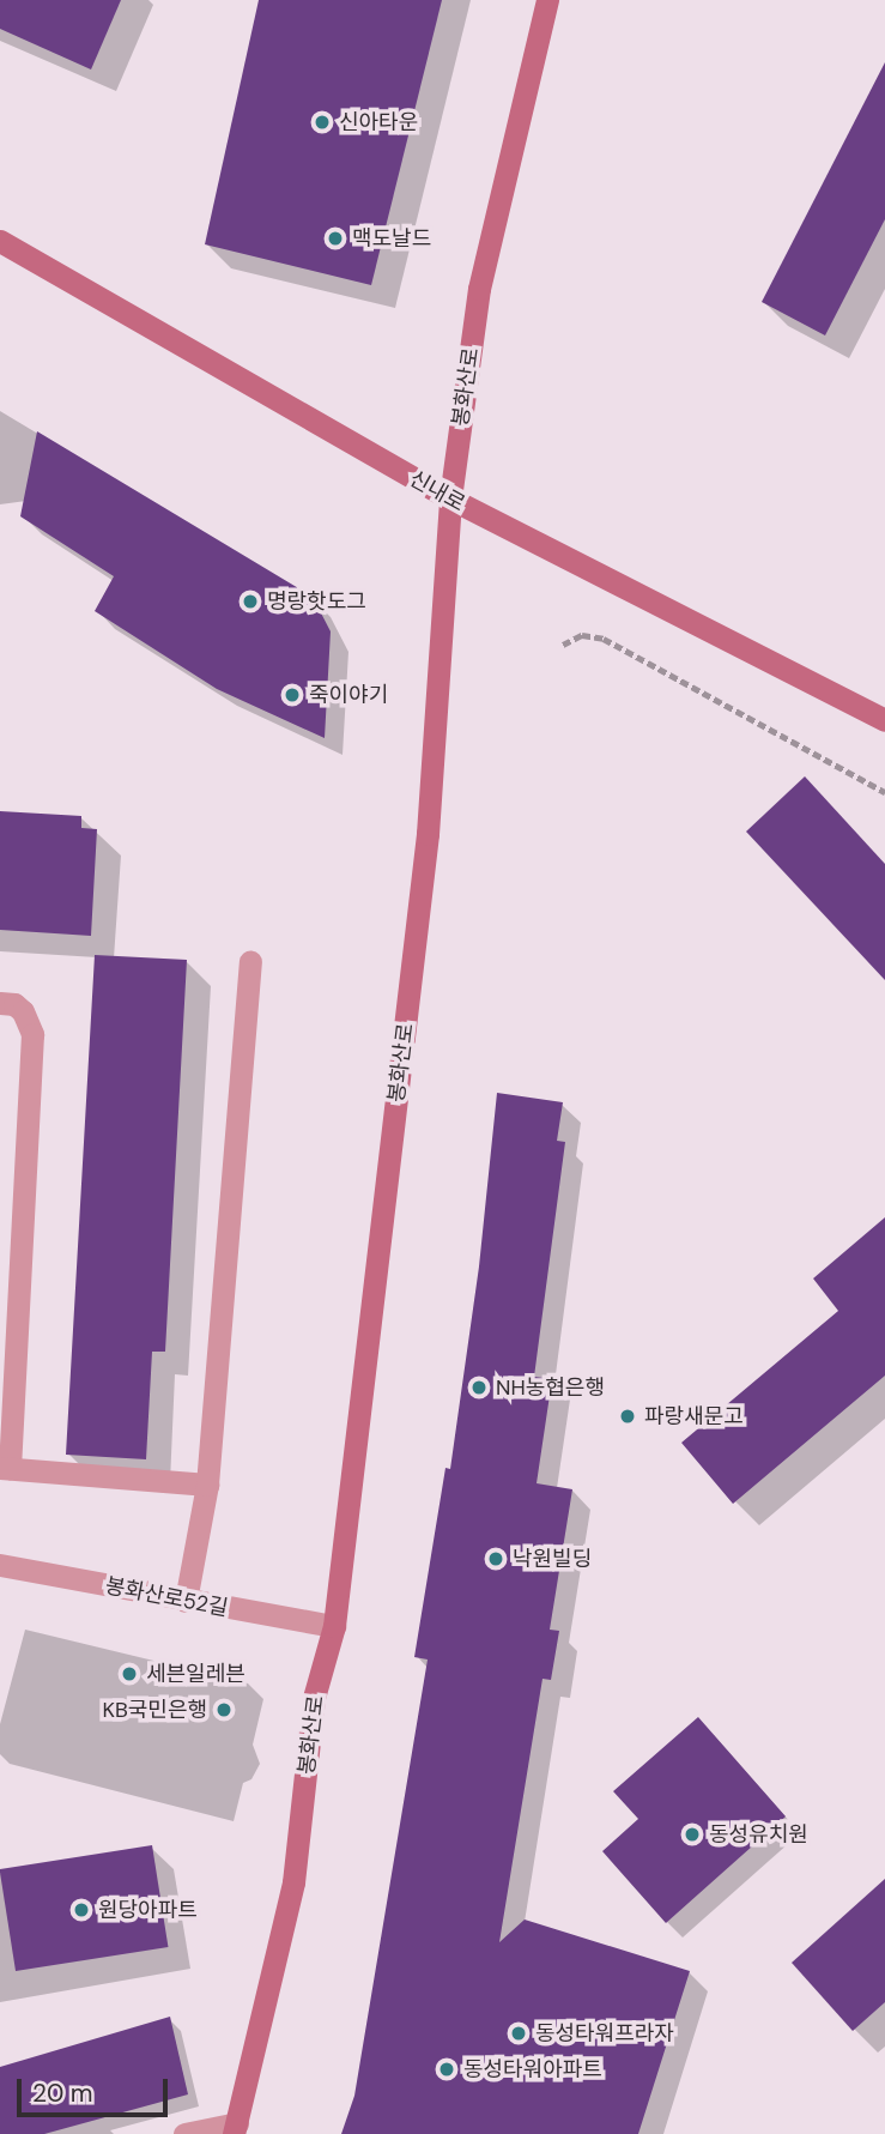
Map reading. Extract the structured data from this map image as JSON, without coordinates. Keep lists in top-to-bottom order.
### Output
{
  "streets": {
    "main road": ["봉화산로", "신내로"],
    "street": ["봉화산로52길"]
  },
  "crossings": [
    ["봉화산로", "신내로"],
    ["봉화산로", "봉화산로52길"]
  ],
  "places": [
    "신아타운",
    "맥도날드",
    "명랑핫도그",
    "죽이야기",
    "NH농협은행",
    "파랑새문고",
    "낙원빌딩",
    "세븐일레븐",
    "KB국민은행",
    "동성유치원",
    "원당아파트",
    "동성타워프라자",
    "동성타워아파트"
  ],
  "scale_bar": "20 m"
}
